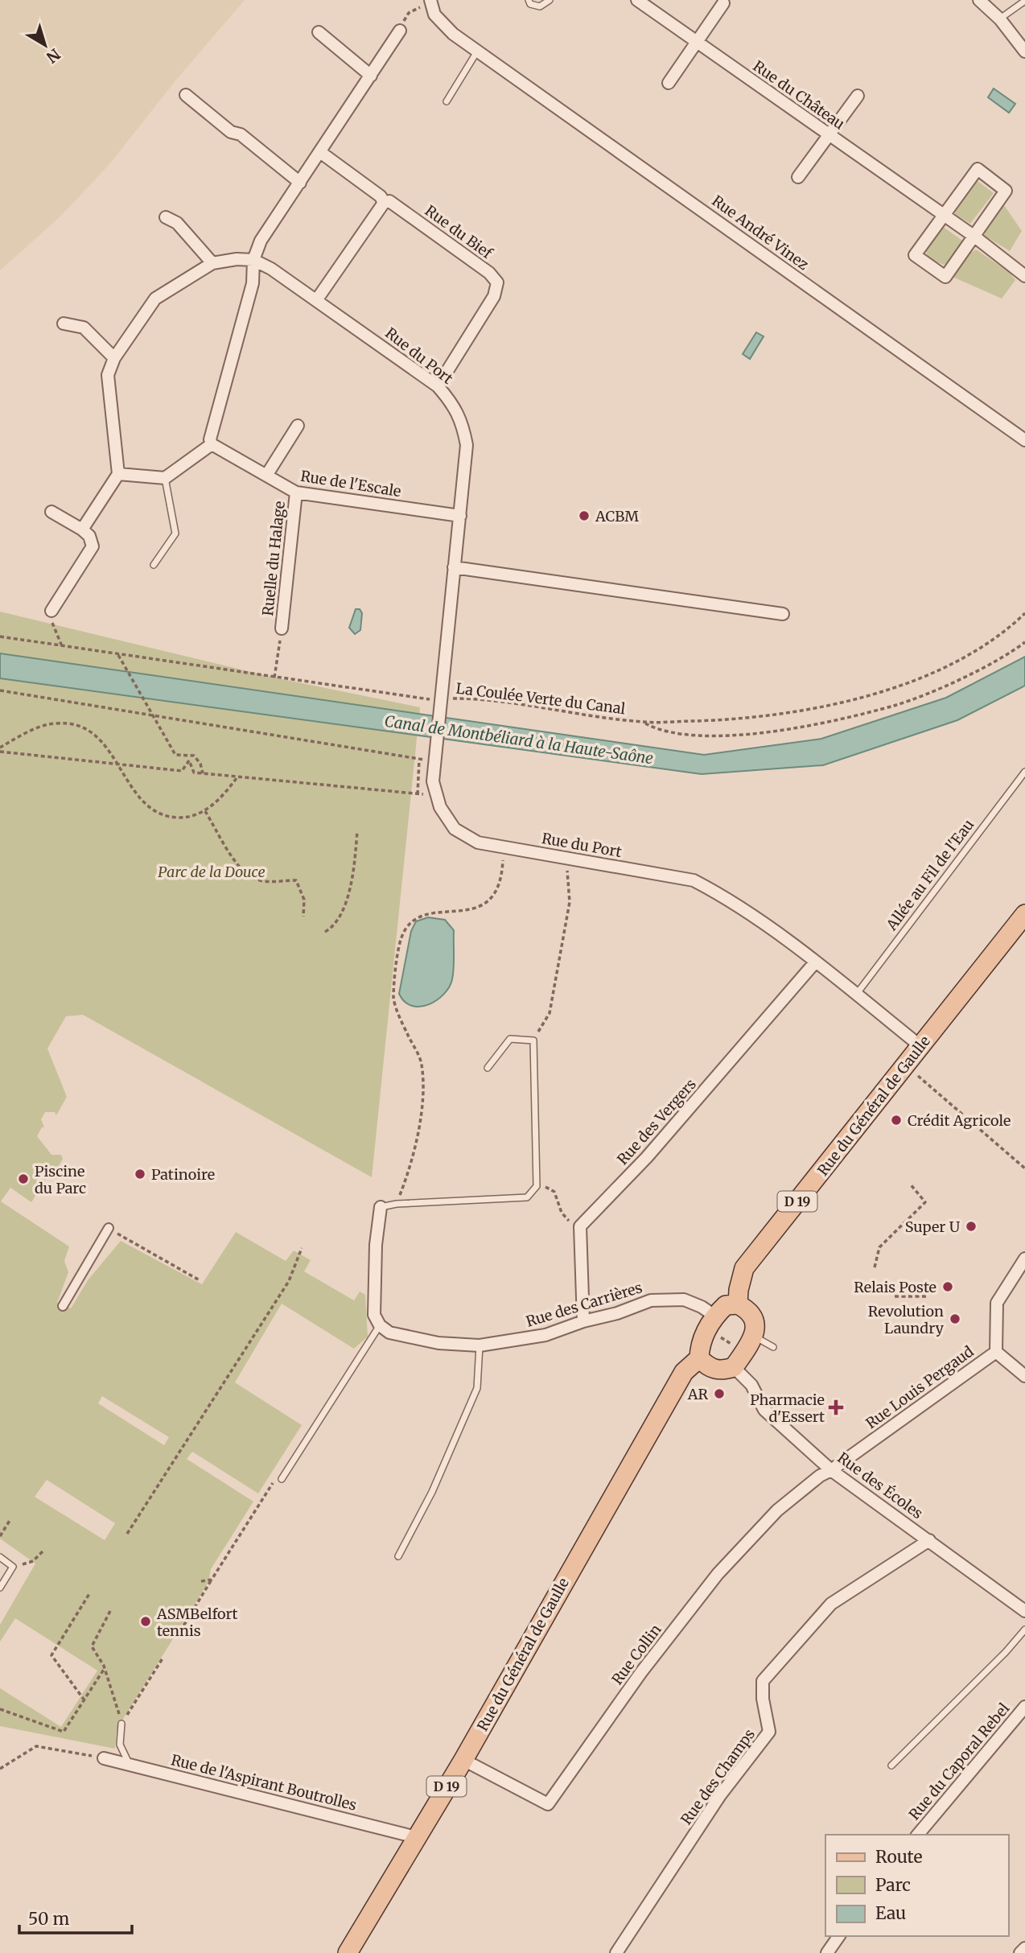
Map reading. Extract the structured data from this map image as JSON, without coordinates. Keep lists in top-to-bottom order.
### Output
{
  "streets": {
    "main road": ["Rue du Général de Gaulle", "D 19"],
    "street": [
      "Rue du Château",
      "Rue du Bief",
      "Rue André Vinez",
      "Rue du Port",
      "Rue de l'Escale",
      "Ruelle du Halage",
      "Rue des Vergers",
      "Rue des Carrières",
      "Rue Louis Pergaud",
      "Rue des Écoles",
      "Rue Collin",
      "Rue du Caporal Rebel",
      "Rue des Champs",
      "Rue de l'Aspirant Boutrolles"
    ],
    "lane": ["Allée au Fil de l'Eau"],
    "path": ["La Coulée Verte du Canal"]
  },
  "crossings": [
    ["Rue du Bief", "Rue du Port"],
    ["Rue du Port", "Rue de l'Escale"],
    ["Rue du Port", "La Coulée Verte du Canal"],
    ["Rue du Port", "Allée au Fil de l'Eau"],
    ["Rue du Port", "Rue du Général de Gaulle"],
    ["Rue du Port", "Rue des Vergers"],
    ["Rue de l'Escale", "Ruelle du Halage"],
    ["Rue du Général de Gaulle", "Rue Collin"],
    ["Rue du Général de Gaulle", "Rue de l'Aspirant Boutrolles"],
    ["Rue Louis Pergaud", "Rue des Écoles"],
    ["Rue Louis Pergaud", "Rue Collin"],
    ["Rue des Écoles", "Rue Collin"],
    ["Rue des Écoles", "Rue des Champs"]
  ],
  "water": ["Canal de Montbéliard à la Haute-Saône"],
  "parks": ["Parc de la Douce"],
  "places": {
    "other": [
      "ACBM",
      "Crédit Agricole",
      "Patinoire",
      "Piscine du Parc",
      "Super U",
      "Relais Poste",
      "Revolution Laundry",
      "AR",
      "ASMBelfort tennis"
    ],
    "health": ["Pharmacie d'Essert"]
  },
  "legend": ["Route", "Parc", "Eau"],
  "scale_bar": "50 m",
  "north": "bottom right"
}
